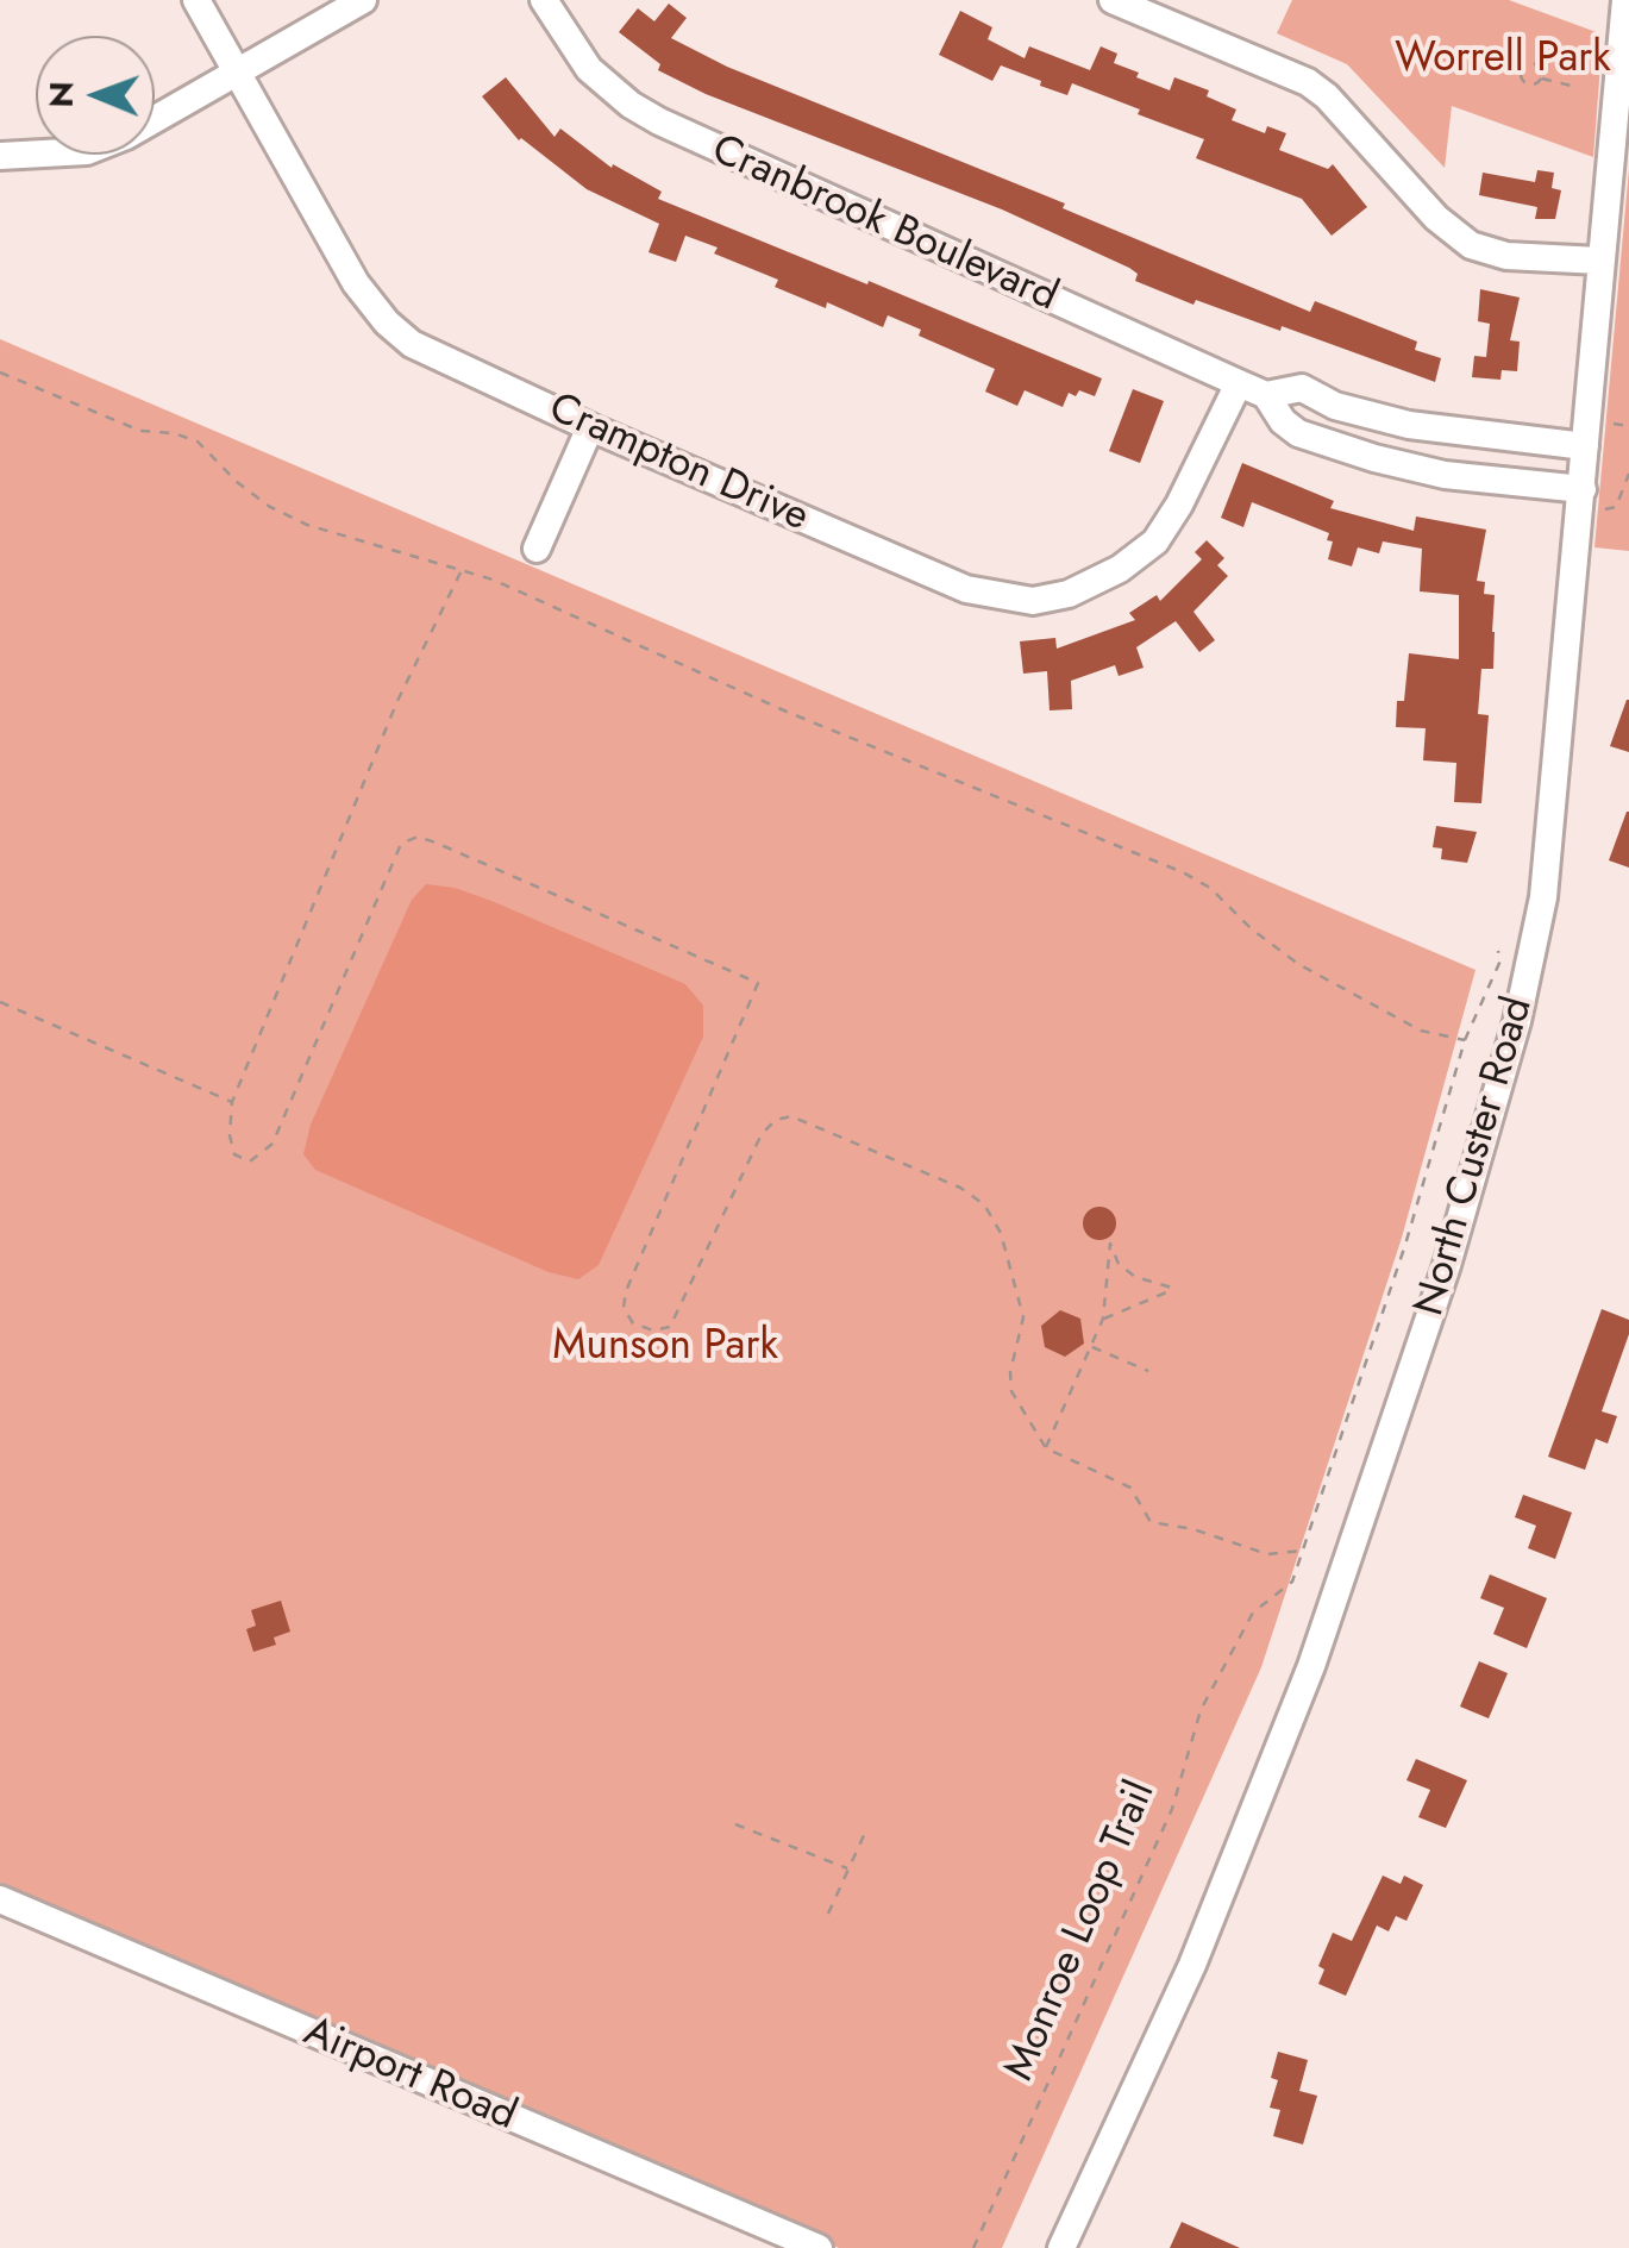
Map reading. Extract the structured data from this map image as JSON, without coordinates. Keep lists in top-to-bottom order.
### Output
{
  "streets": {
    "street": [
      "Cranbrook Boulevard",
      "Crampton Drive",
      "North Custer Road",
      "Airport Road"
    ],
    "path": ["Monroe Loop Trail"]
  },
  "crossings": [
    ["Cranbrook Boulevard", "Crampton Drive"],
    ["Cranbrook Boulevard", "North Custer Road"]
  ],
  "parks": ["Worrell Park", "Munson Park"],
  "north": "left"
}
